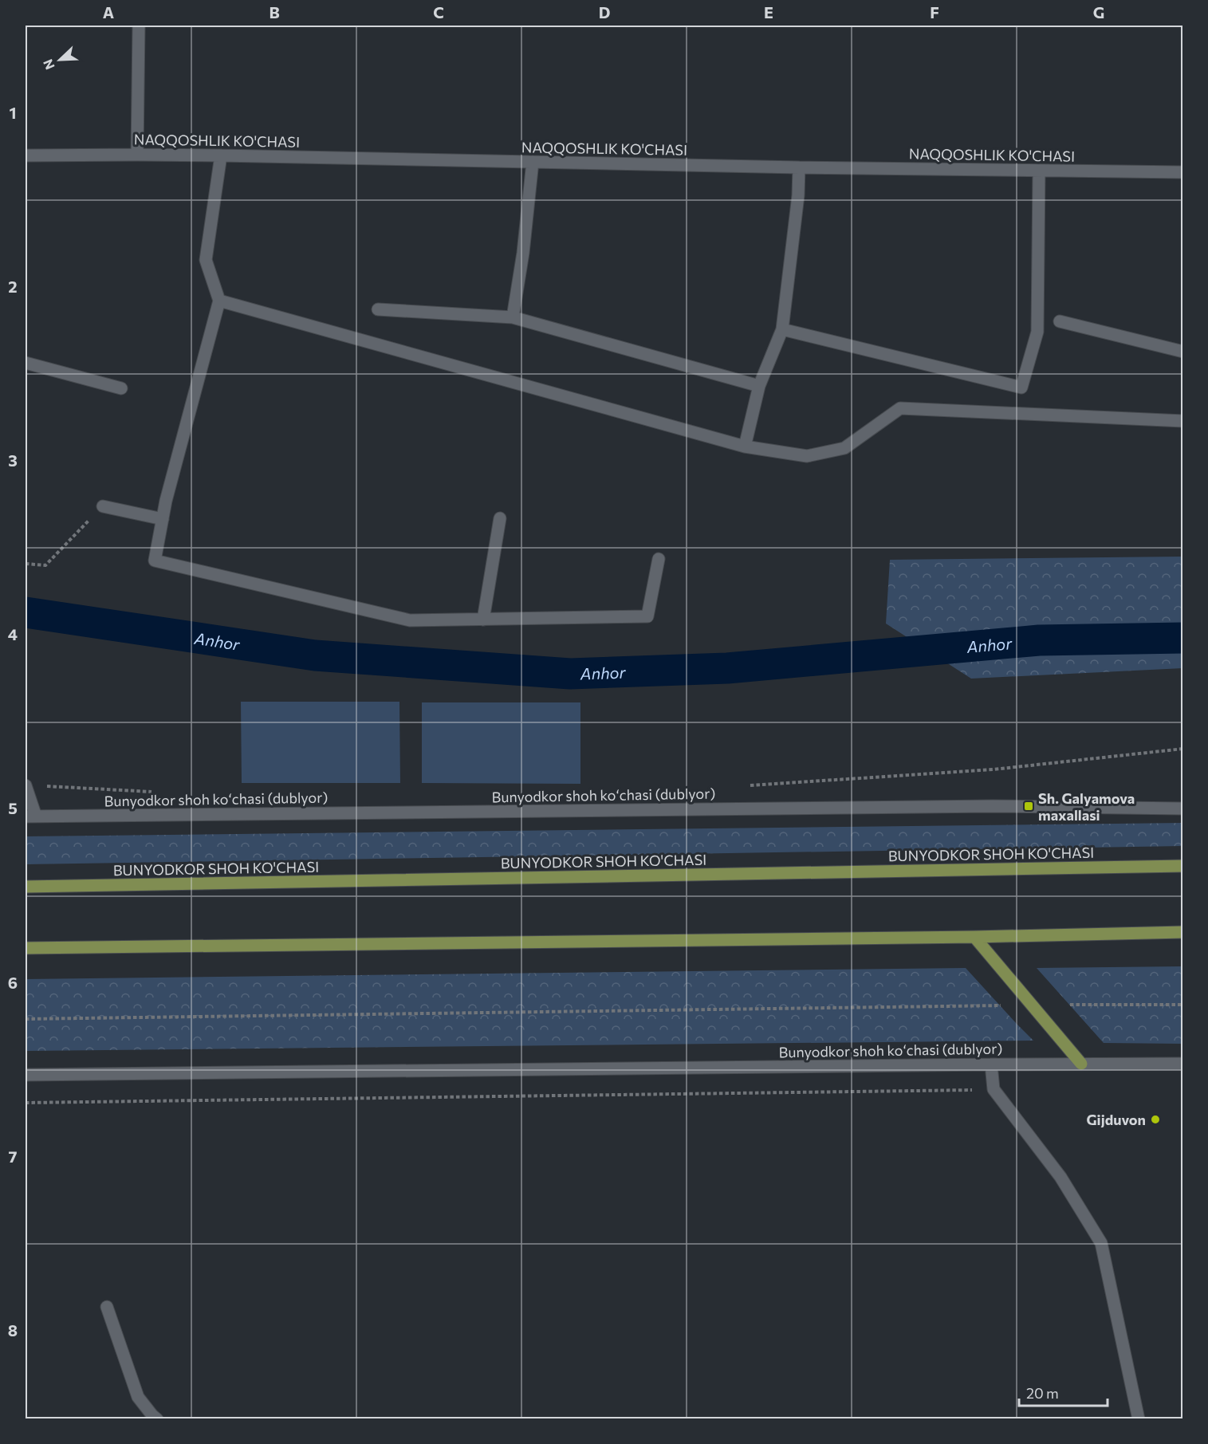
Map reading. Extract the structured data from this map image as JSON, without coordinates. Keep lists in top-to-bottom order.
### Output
{
  "streets": {
    "main road": ["BUNYODKOR SHOH KO'CHASI"],
    "street": ["NAQQOSHLIK KO'CHASI", "Bunyodkor shoh koʻchasi (dublyor)"]
  },
  "water": ["Anhor"],
  "places": {
    "transit": ["Sh. Galyamova maxallasi"],
    "other": ["Gijduvon"]
  },
  "scale_bar": "20 m",
  "north": "bottom left",
  "grid": {
    "columns": [
      "A",
      "B",
      "C",
      "D",
      "E",
      "F",
      "G"
    ],
    "rows": [
      "1",
      "2",
      "3",
      "4",
      "5",
      "6",
      "7",
      "8"
    ]
  }
}
